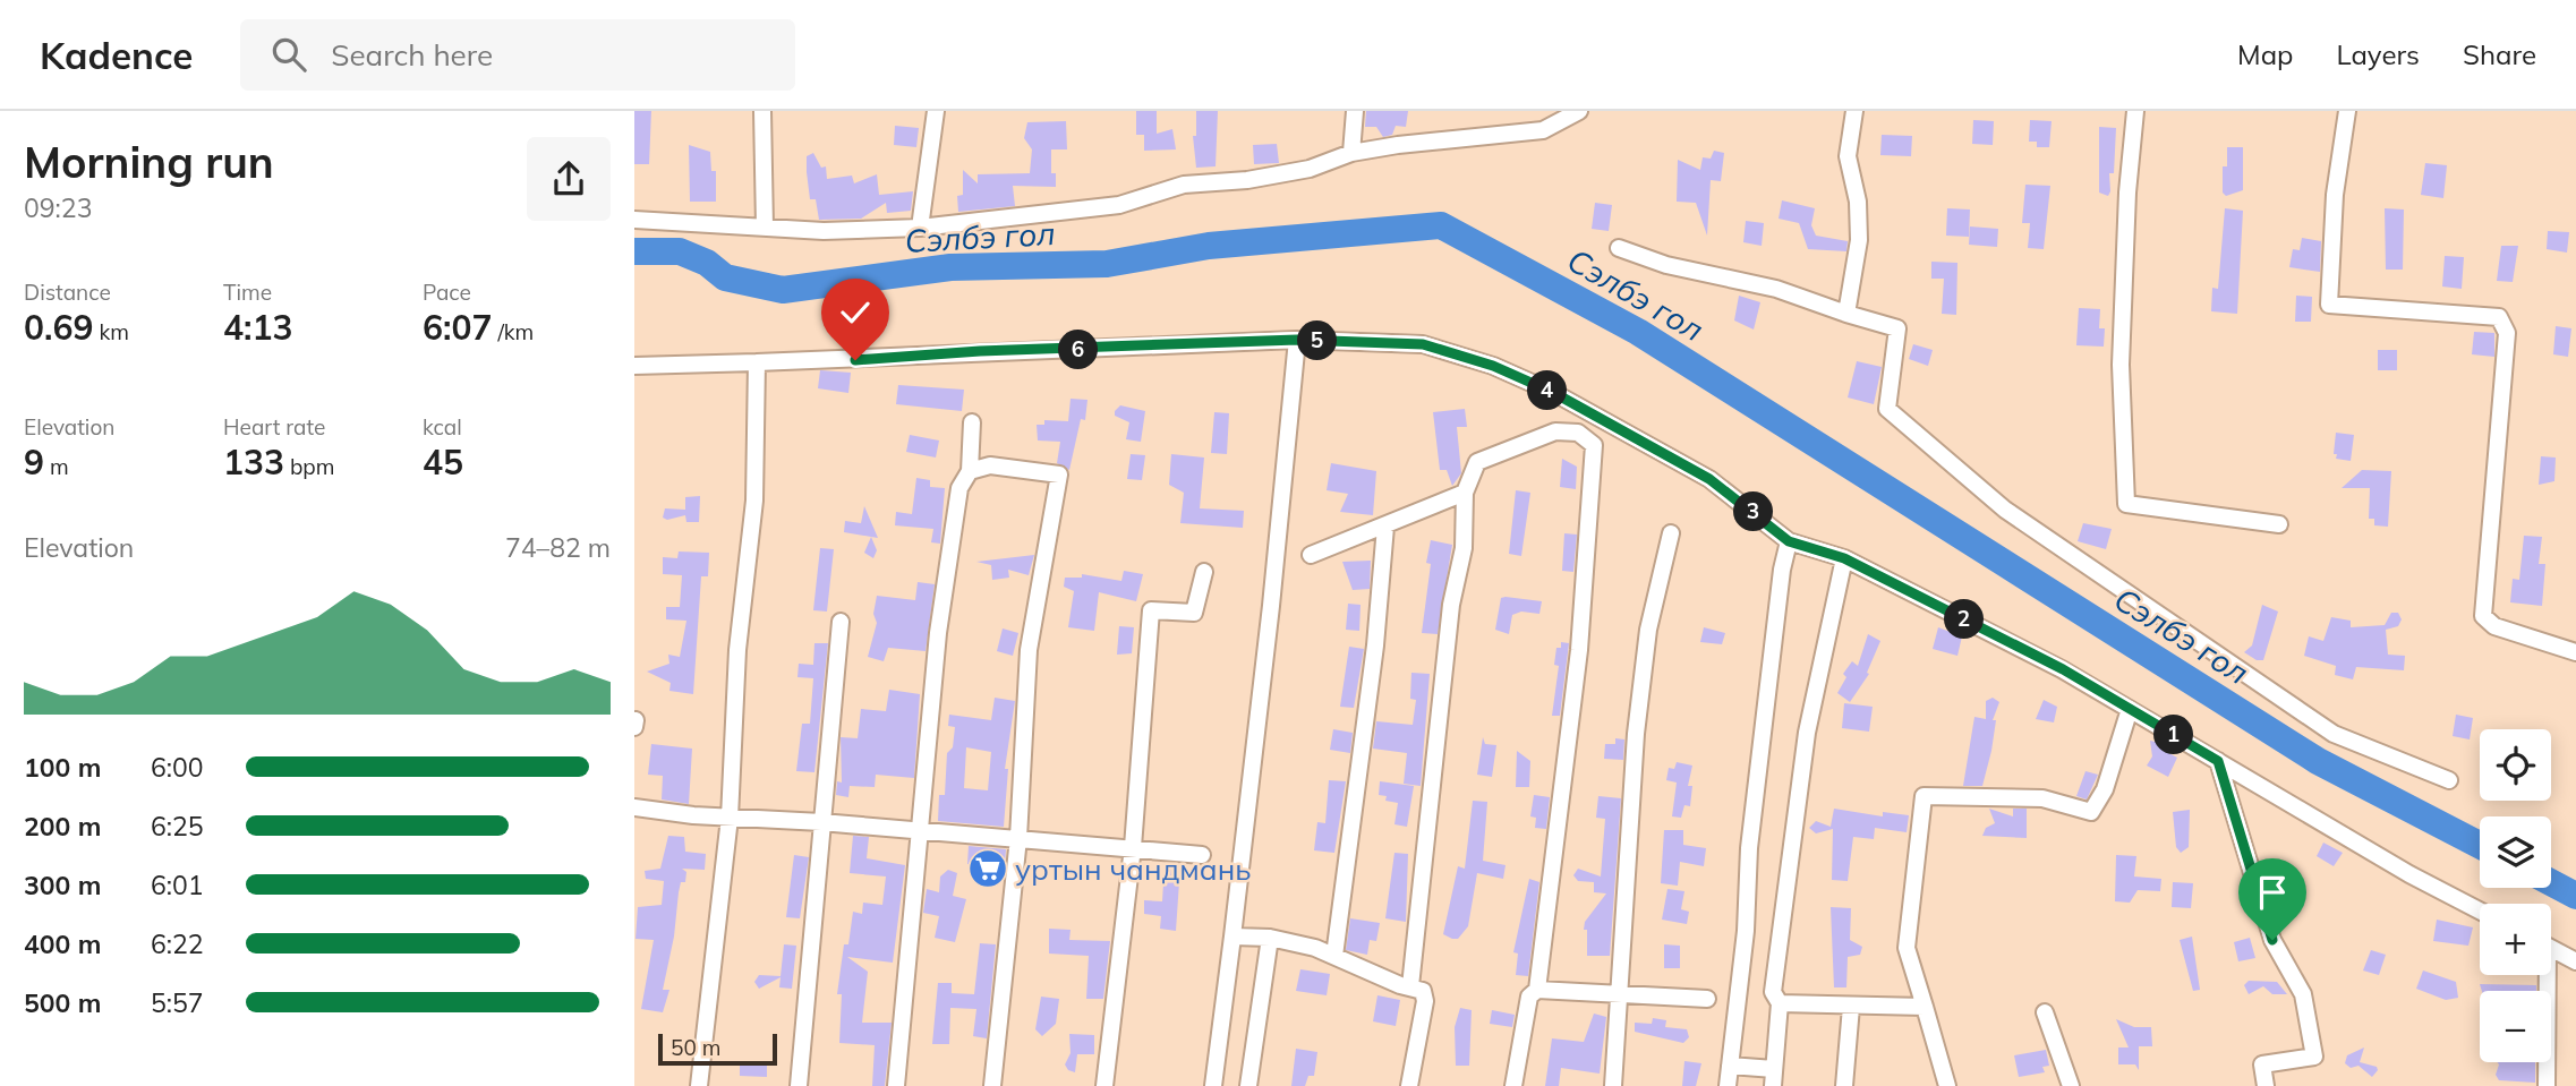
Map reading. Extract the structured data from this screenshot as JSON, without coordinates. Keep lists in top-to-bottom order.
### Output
{
  "water": ["Сэлбэ гол"],
  "places": {
    "supermarket": ["уртын чандмань"]
  },
  "scale_bar": "50 m",
  "page": {
    "header": "Kadence",
    "search": "Search here",
    "nav": ["Map", "Layers", "Share"],
    "heading": ["Morning run", "09:23"],
    "stats": [
      ["Distance", "0.69 km"],
      ["Time", "4:13"],
      ["Pace", "6:07 /km"],
      ["Elevation", "9 m"],
      ["Heart rate", "133 bpm"],
      ["kcal", "45"]
    ],
    "pins": [
      "5",
      "6",
      "4",
      "3",
      "2",
      "1"
    ],
    "chart": ["Elevation", "74–82 m"],
    "map_buttons": ["+", "−"],
    "list": [
      {
        "name": "100 m",
        "note": "6:00"
      },
      {
        "name": "200 m",
        "note": "6:25"
      },
      {
        "name": "300 m",
        "note": "6:01"
      },
      {
        "name": "400 m",
        "note": "6:22"
      },
      {
        "name": "500 m",
        "note": "5:57"
      }
    ],
    "scale": "50 m"
  }
}
